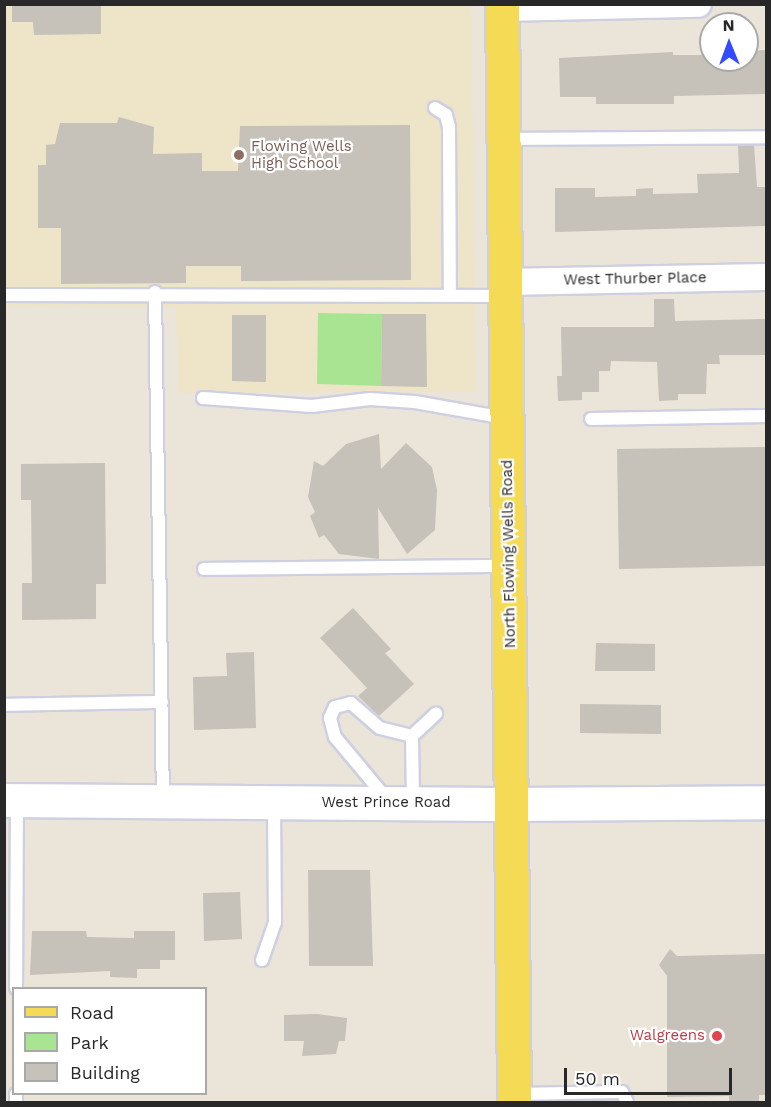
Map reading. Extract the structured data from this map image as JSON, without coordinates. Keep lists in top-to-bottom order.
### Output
{
  "streets": {
    "main road": ["North Flowing Wells Road", "West Prince Road"],
    "street": ["West Thurber Place"]
  },
  "crossings": [
    ["West Thurber Place", "North Flowing Wells Road"],
    ["North Flowing Wells Road", "West Prince Road"]
  ],
  "places": ["Flowing Wells High School", "Walgreens"],
  "legend": ["Road", "Park", "Building"],
  "scale_bar": "50 m",
  "north": "top"
}
